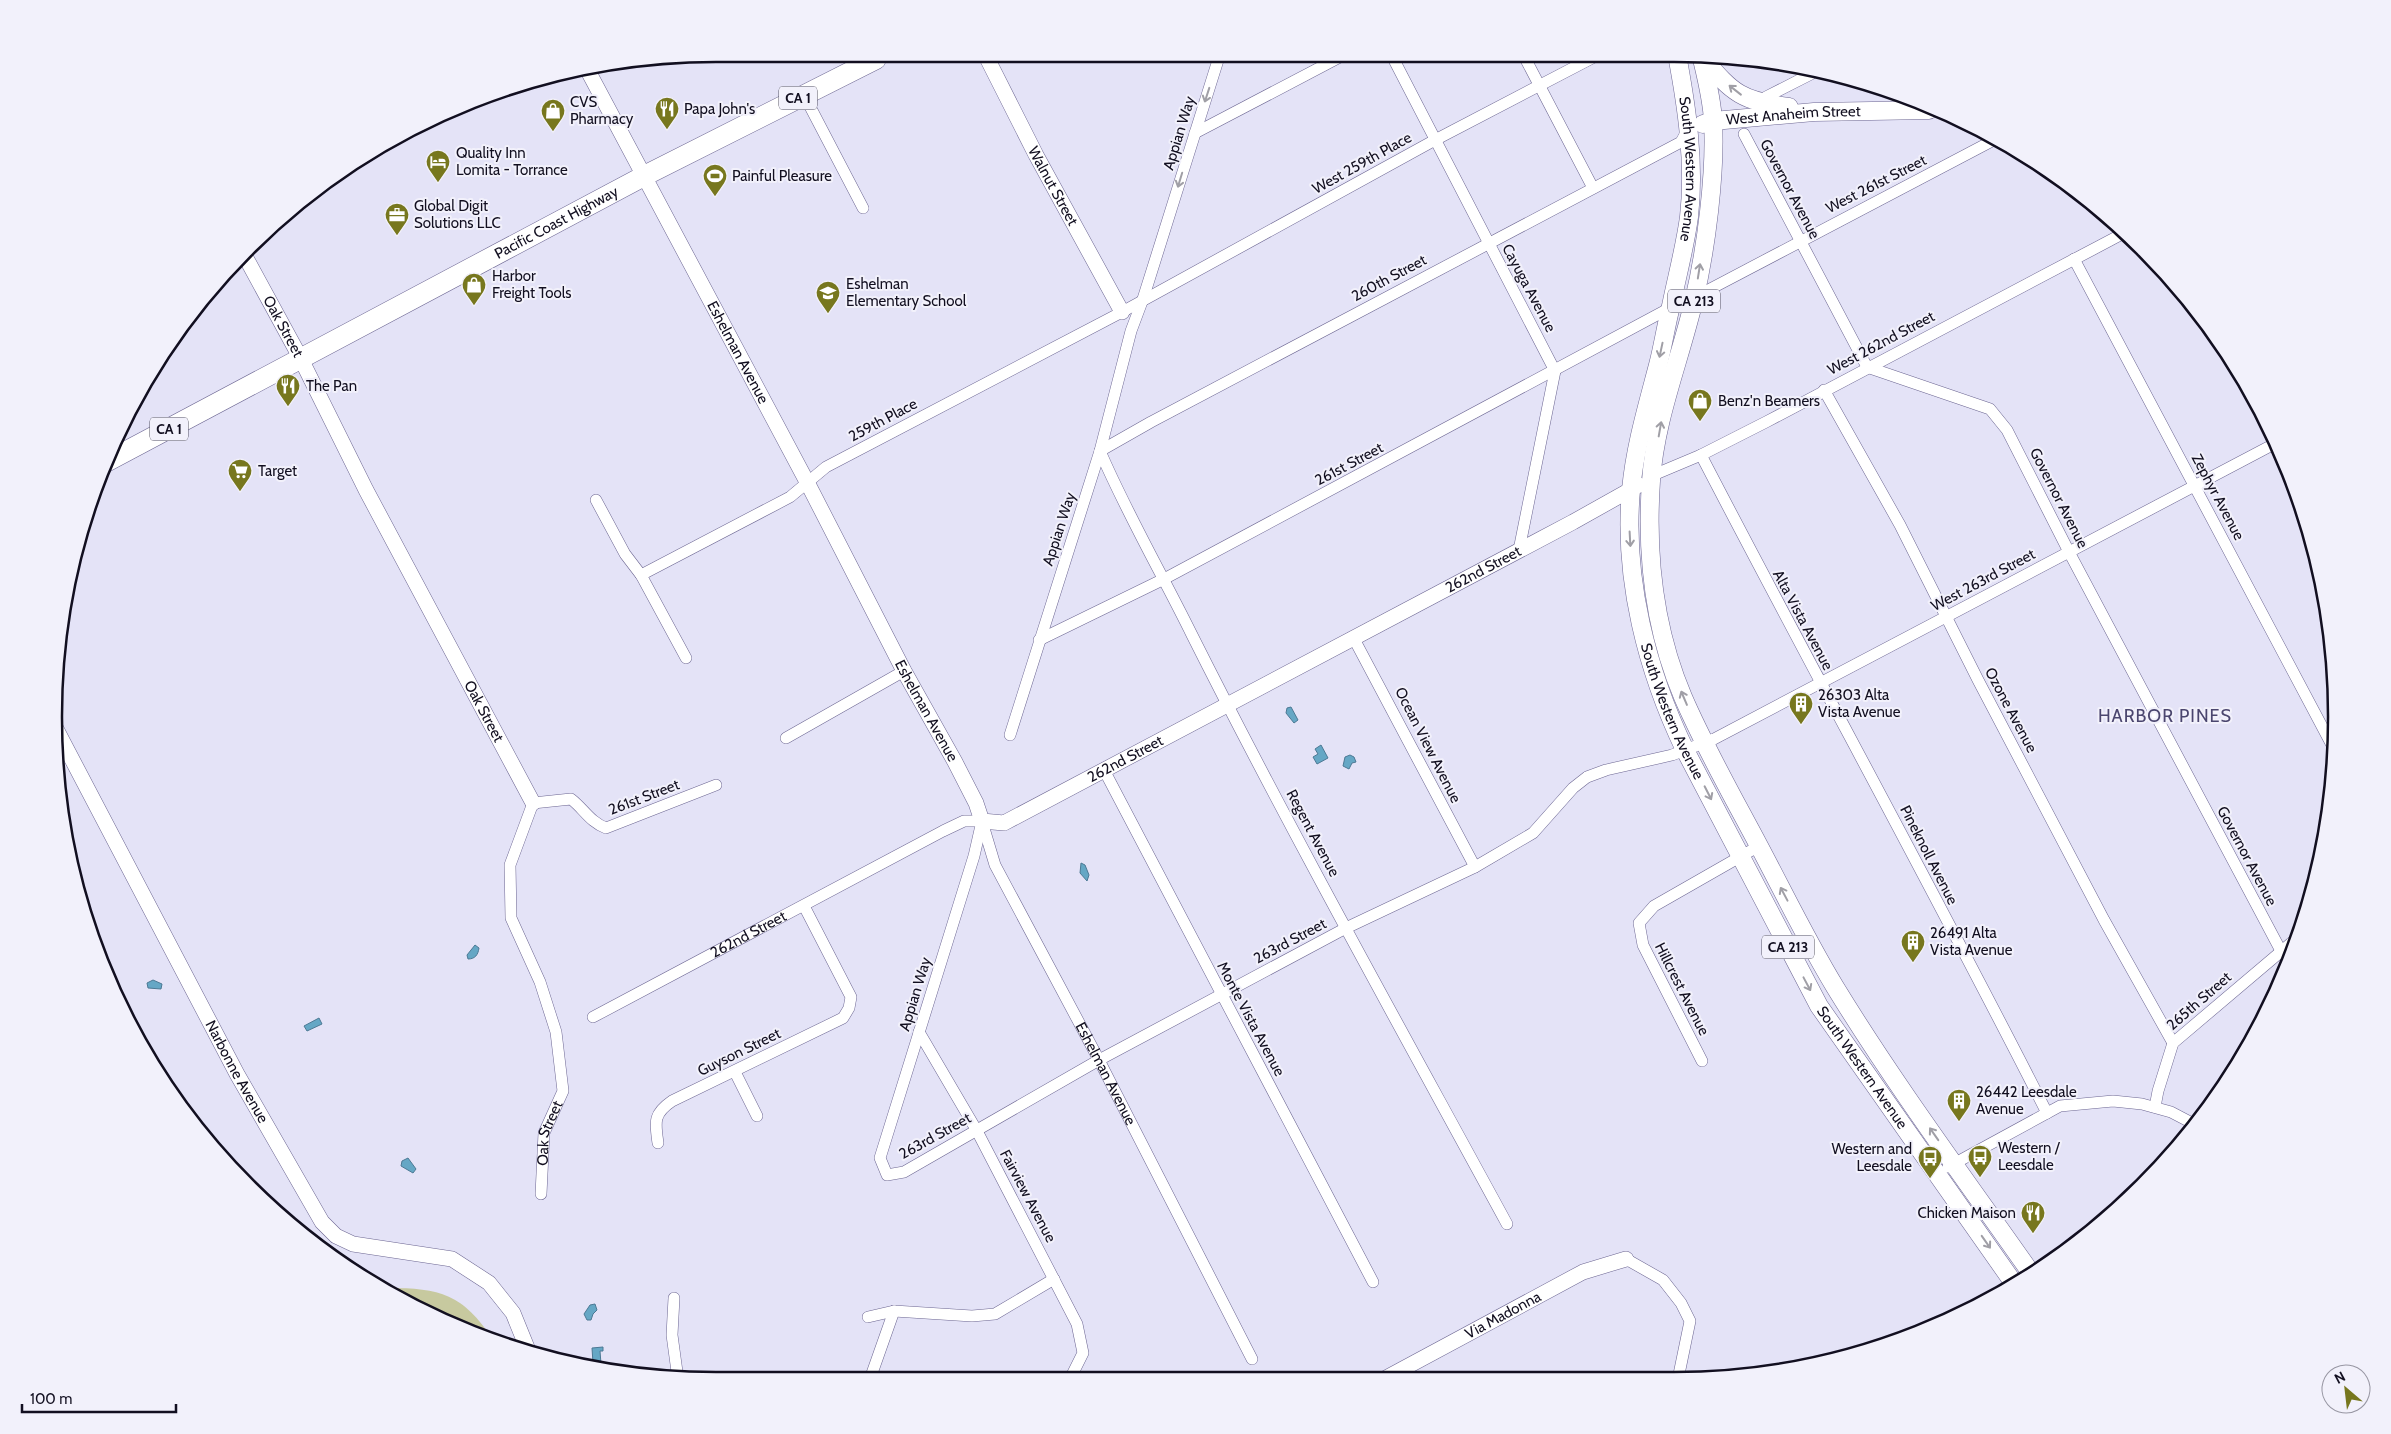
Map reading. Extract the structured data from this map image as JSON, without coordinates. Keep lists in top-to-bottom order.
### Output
{
  "streets": {
    "highway": ["CA 1", "Pacific Coast Highway"],
    "main road": ["West Anaheim Street", "South Western Avenue", "CA 213"],
    "street": [
      "Appian Way",
      "West 259th Place",
      "West 261st Street",
      "Walnut Street",
      "Governor Avenue",
      "260th Street",
      "Cayuga Avenue",
      "Oak Street",
      "West 262nd Street",
      "Eshelman Avenue",
      "259th Place",
      "261st Street",
      "Zephyr Avenue",
      "262nd Street",
      "West 263rd Street",
      "Alta Vista Avenue",
      "Ozone Avenue",
      "Ocean View Avenue",
      "Regent Avenue",
      "Pineknoll Avenue",
      "263rd Street",
      "Hillcrest Avenue",
      "265th Street",
      "Monte Vista Avenue",
      "Guyson Street",
      "Narbonne Avenue",
      "Fairview Avenue",
      "Via Madonna"
    ]
  },
  "crossings": [
    ["West Anaheim Street", "South Western Avenue"],
    ["West Anaheim Street", "260th Street"],
    ["Appian Way", "West 259th Place"],
    ["Appian Way", "260th Street"],
    ["Appian Way", "Eshelman Avenue"],
    ["Appian Way", "259th Place"],
    ["Appian Way", "261st Street"],
    ["Appian Way", "262nd Street"],
    ["Appian Way", "Regent Avenue"],
    ["Appian Way", "263rd Street"],
    ["Appian Way", "Fairview Avenue"],
    ["West 259th Place", "Cayuga Avenue"],
    ["West 259th Place", "259th Place"],
    ["South Western Avenue", "West 261st Street"],
    ["South Western Avenue", "260th Street"],
    ["South Western Avenue", "West 262nd Street"],
    ["South Western Avenue", "261st Street"],
    ["South Western Avenue", "262nd Street"],
    ["South Western Avenue", "West 263rd Street"],
    ["South Western Avenue", "263rd Street"],
    ["South Western Avenue", "Hillcrest Avenue"],
    ["West 261st Street", "Governor Avenue"],
    ["Walnut Street", "259th Place"],
    ["Governor Avenue", "West 262nd Street"],
    ["Governor Avenue", "West 263rd Street"],
    ["Governor Avenue", "265th Street"],
    ["Pacific Coast Highway", "Oak Street"],
    ["Pacific Coast Highway", "Eshelman Avenue"],
    ["260th Street", "Cayuga Avenue"],
    ["260th Street", "Regent Avenue"],
    ["Cayuga Avenue", "261st Street"],
    ["Oak Street", "261st Street"],
    ["West 262nd Street", "Zephyr Avenue"],
    ["West 262nd Street", "262nd Street"],
    ["West 262nd Street", "Alta Vista Avenue"],
    ["West 262nd Street", "Ozone Avenue"],
    ["Eshelman Avenue", "259th Place"],
    ["Eshelman Avenue", "262nd Street"],
    ["Eshelman Avenue", "263rd Street"],
    ["261st Street", "Regent Avenue"],
    ["Zephyr Avenue", "West 263rd Street"],
    ["262nd Street", "Ocean View Avenue"],
    ["262nd Street", "Regent Avenue"],
    ["262nd Street", "Monte Vista Avenue"],
    ["262nd Street", "Guyson Street"],
    ["West 263rd Street", "Alta Vista Avenue"],
    ["West 263rd Street", "Ozone Avenue"],
    ["West 263rd Street", "263rd Street"],
    ["Alta Vista Avenue", "Pineknoll Avenue"],
    ["Ozone Avenue", "265th Street"],
    ["Ocean View Avenue", "263rd Street"],
    ["Regent Avenue", "263rd Street"],
    ["263rd Street", "Monte Vista Avenue"],
    ["263rd Street", "Fairview Avenue"]
  ],
  "districts": ["HARBOR PINES"],
  "places": {
    "restaurant": ["Papa John's", "The Pan", "Chicken Maison"],
    "shop": ["CVS Pharmacy", "Harbor Freight Tools", "Benz'n Beamers"],
    "hotel": ["Quality Inn Lomita - Torrance"],
    "sports": ["Painful Pleasure"],
    "office": ["Global Digit Solutions LLC"],
    "school or university": ["Eshelman Elementary School"],
    "supermarket": ["Target"],
    "building": ["26303 Alta Vista Avenue", "26491 Alta Vista Avenue", "26442 Leesdale Avenue"],
    "bus stop": ["Western / Leesdale", "Western and Leesdale"]
  },
  "scale_bar": "100 m",
  "north": "top left"
}
